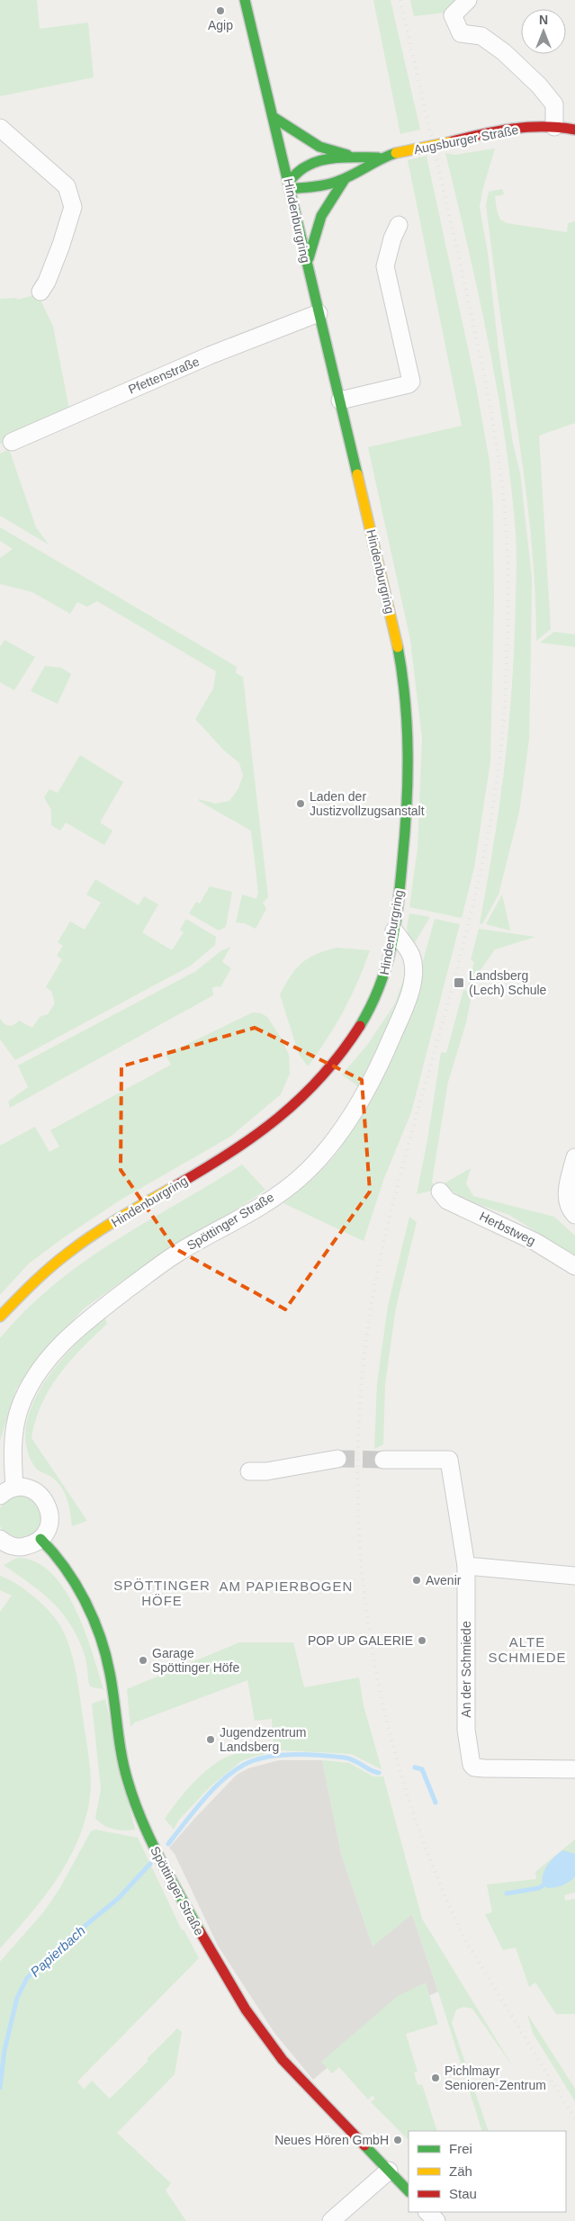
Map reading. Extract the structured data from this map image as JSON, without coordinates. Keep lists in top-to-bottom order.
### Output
{
  "streets": {
    "main road": ["Augsburger Straße", "Hindenburgring", "Spöttinger Straße"],
    "street": ["Pfettenstraße", "Herbstweg", "An der Schmiede"]
  },
  "crossings": [
    ["Hindenburgring", "Pfettenstraße"],
    ["Hindenburgring", "Spöttinger Straße"]
  ],
  "districts": ["SPÖTTINGER HÖFE", "AM PAPIERBOGEN", "ALTE SCHMIEDE"],
  "water": ["Papierbach"],
  "places": {
    "other": [
      "Agip",
      "Laden der Justizvollzugsanstalt",
      "Avenir",
      "POP UP GALERIE",
      "Garage Spöttinger Höfe",
      "Jugendzentrum Landsberg",
      "Pichlmayr Senioren-Zentrum",
      "Neues Hören GmbH"
    ],
    "transit": ["Landsberg (Lech) Schule"]
  },
  "legend": ["Frei", "Zäh", "Stau"],
  "north": "top"
}
